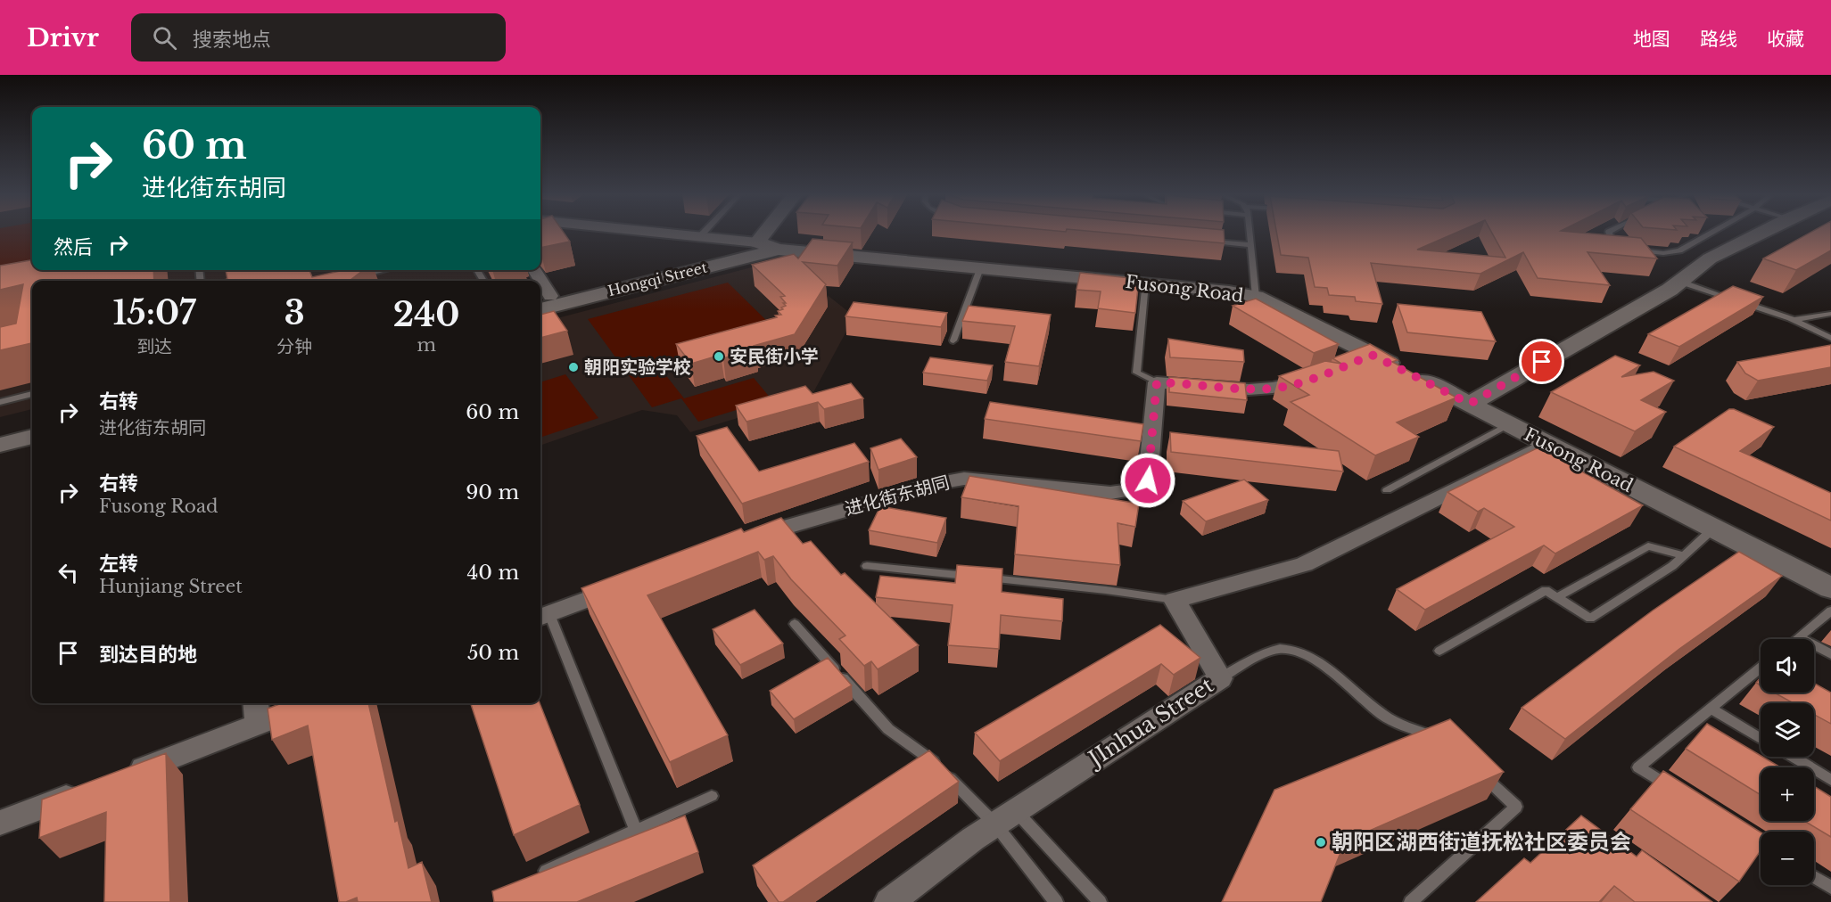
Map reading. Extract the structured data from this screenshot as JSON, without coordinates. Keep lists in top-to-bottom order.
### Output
{
  "streets": {
    "street": [
      "Hongqi Street",
      "Fusong Road",
      "进化街东胡同",
      "JInhua Street"
    ]
  },
  "crossings": [
    ["Hongqi Street", "Fusong Road"]
  ],
  "places": ["安民街小学", "朝阳实验学校", "朝阳区湖西街道抚松社区委员会"],
  "page": {
    "header": "Drivr",
    "search": "搜索地点",
    "nav": ["地图", "路线", "收藏"],
    "turn": ["60 m", "进化街东胡同"],
    "then": "然后",
    "eta": [
      "15:07",
      "到达",
      "3",
      "分钟",
      "240",
      "m"
    ],
    "list": [
      {
        "name": "右转",
        "note": "进化街东胡同",
        "value": "60 m"
      },
      {
        "name": "右转",
        "note": "Fusong Road",
        "value": "90 m"
      },
      {
        "name": "左转",
        "note": "Hunjiang Street",
        "value": "40 m"
      },
      {
        "name": "到达目的地",
        "value": "50 m"
      }
    ],
    "map_buttons": ["+", "−"]
  }
}
